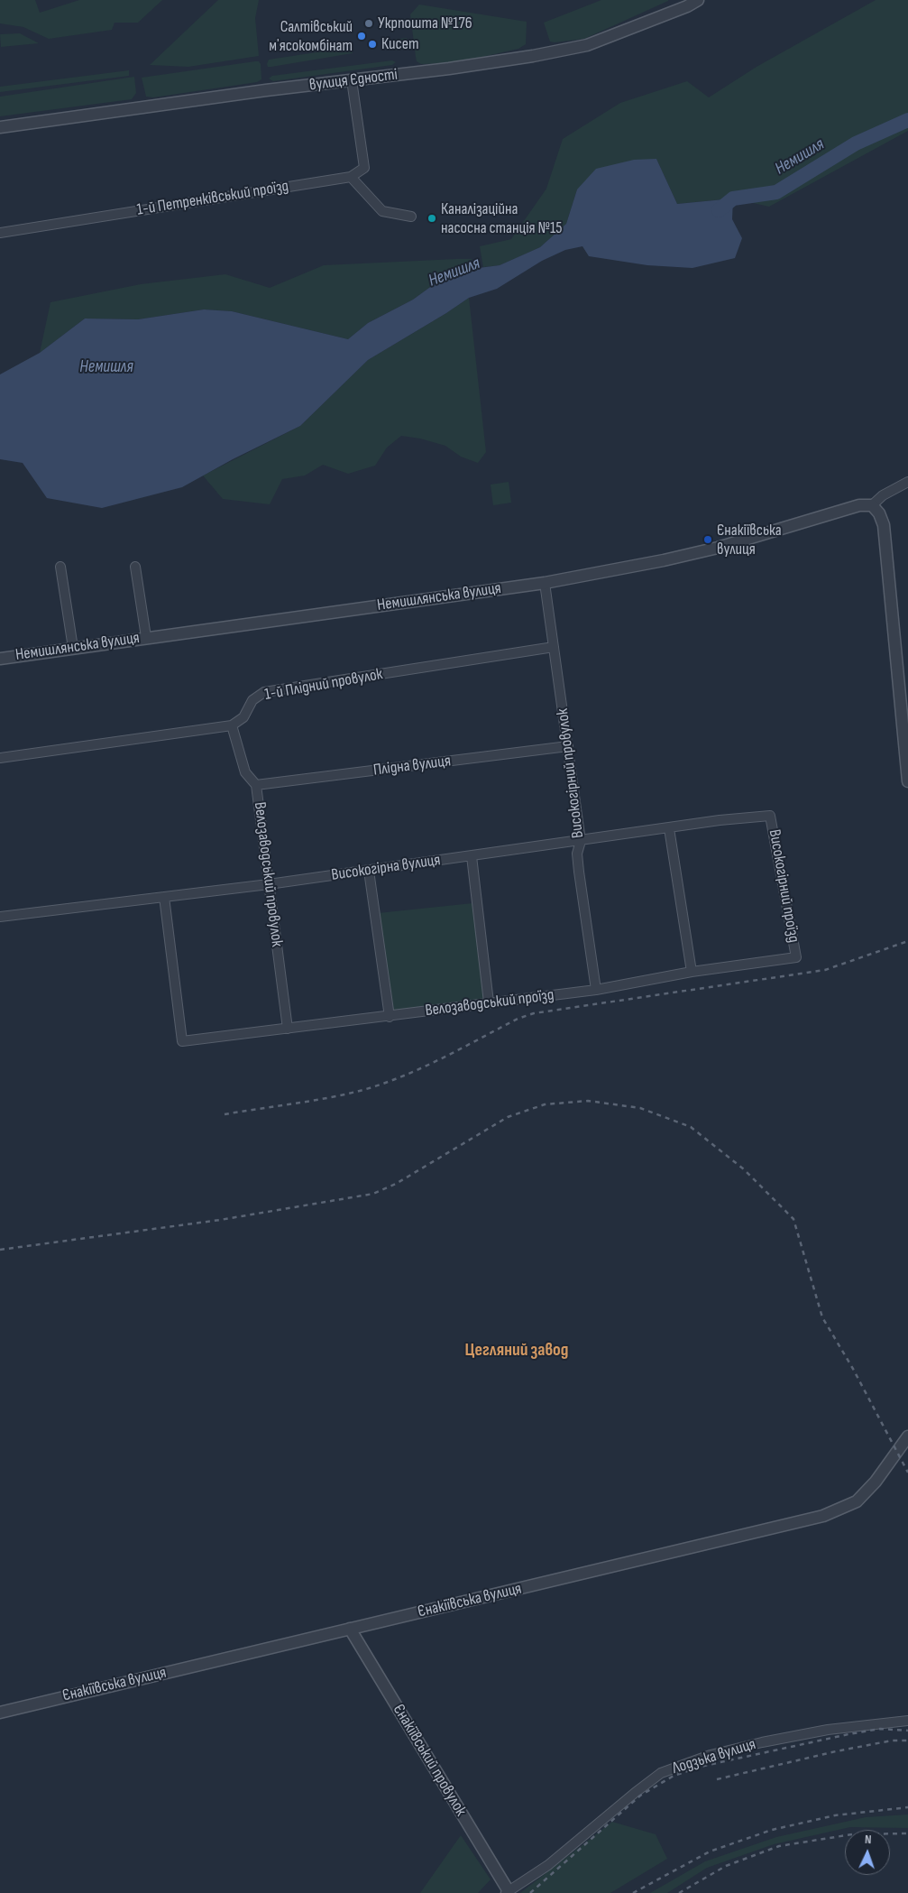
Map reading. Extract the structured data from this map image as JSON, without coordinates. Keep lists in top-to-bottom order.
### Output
{
  "streets": {
    "street": [
      "вулиця Єдності",
      "1-й Петренківський проїзд",
      "Немишлянська вулиця",
      "1-й Плідний провулок",
      "Плідна вулиця",
      "Високогірний провулок",
      "Високогірна вулиця",
      "Велозаводський провулок",
      "Високогірний проїзд",
      "Велозаводський проїзд",
      "Єнакіївська вулиця",
      "Лодзька вулиця",
      "Єнакіївський провулок"
    ]
  },
  "crossings": [
    ["Немишлянська вулиця", "Високогірний провулок"],
    ["1-й Плідний провулок", "Високогірний провулок"],
    ["1-й Плідний провулок", "Велозаводський провулок"],
    ["Плідна вулиця", "Високогірний провулок"],
    ["Плідна вулиця", "Велозаводський провулок"],
    ["Високогірний провулок", "Високогірна вулиця"],
    ["Високогірний провулок", "Велозаводський проїзд"],
    ["Високогірна вулиця", "Велозаводський провулок"],
    ["Високогірна вулиця", "Високогірний проїзд"],
    ["Високогірна вулиця", "Велозаводський проїзд"],
    ["Велозаводський провулок", "Велозаводський проїзд"],
    ["Високогірний проїзд", "Велозаводський проїзд"],
    ["Єнакіївська вулиця", "Єнакіївський провулок"],
    ["Лодзька вулиця", "Єнакіївський провулок"]
  ],
  "districts": ["Цегляний завод"],
  "water": ["Немишля"],
  "places": [
    "Укрпошта №176",
    "Салтівський мʼясокомбінат",
    "Кисет",
    "Каналізаційна насосна станція №15",
    "Єнакіївська вулиця"
  ],
  "north": "top"
}
